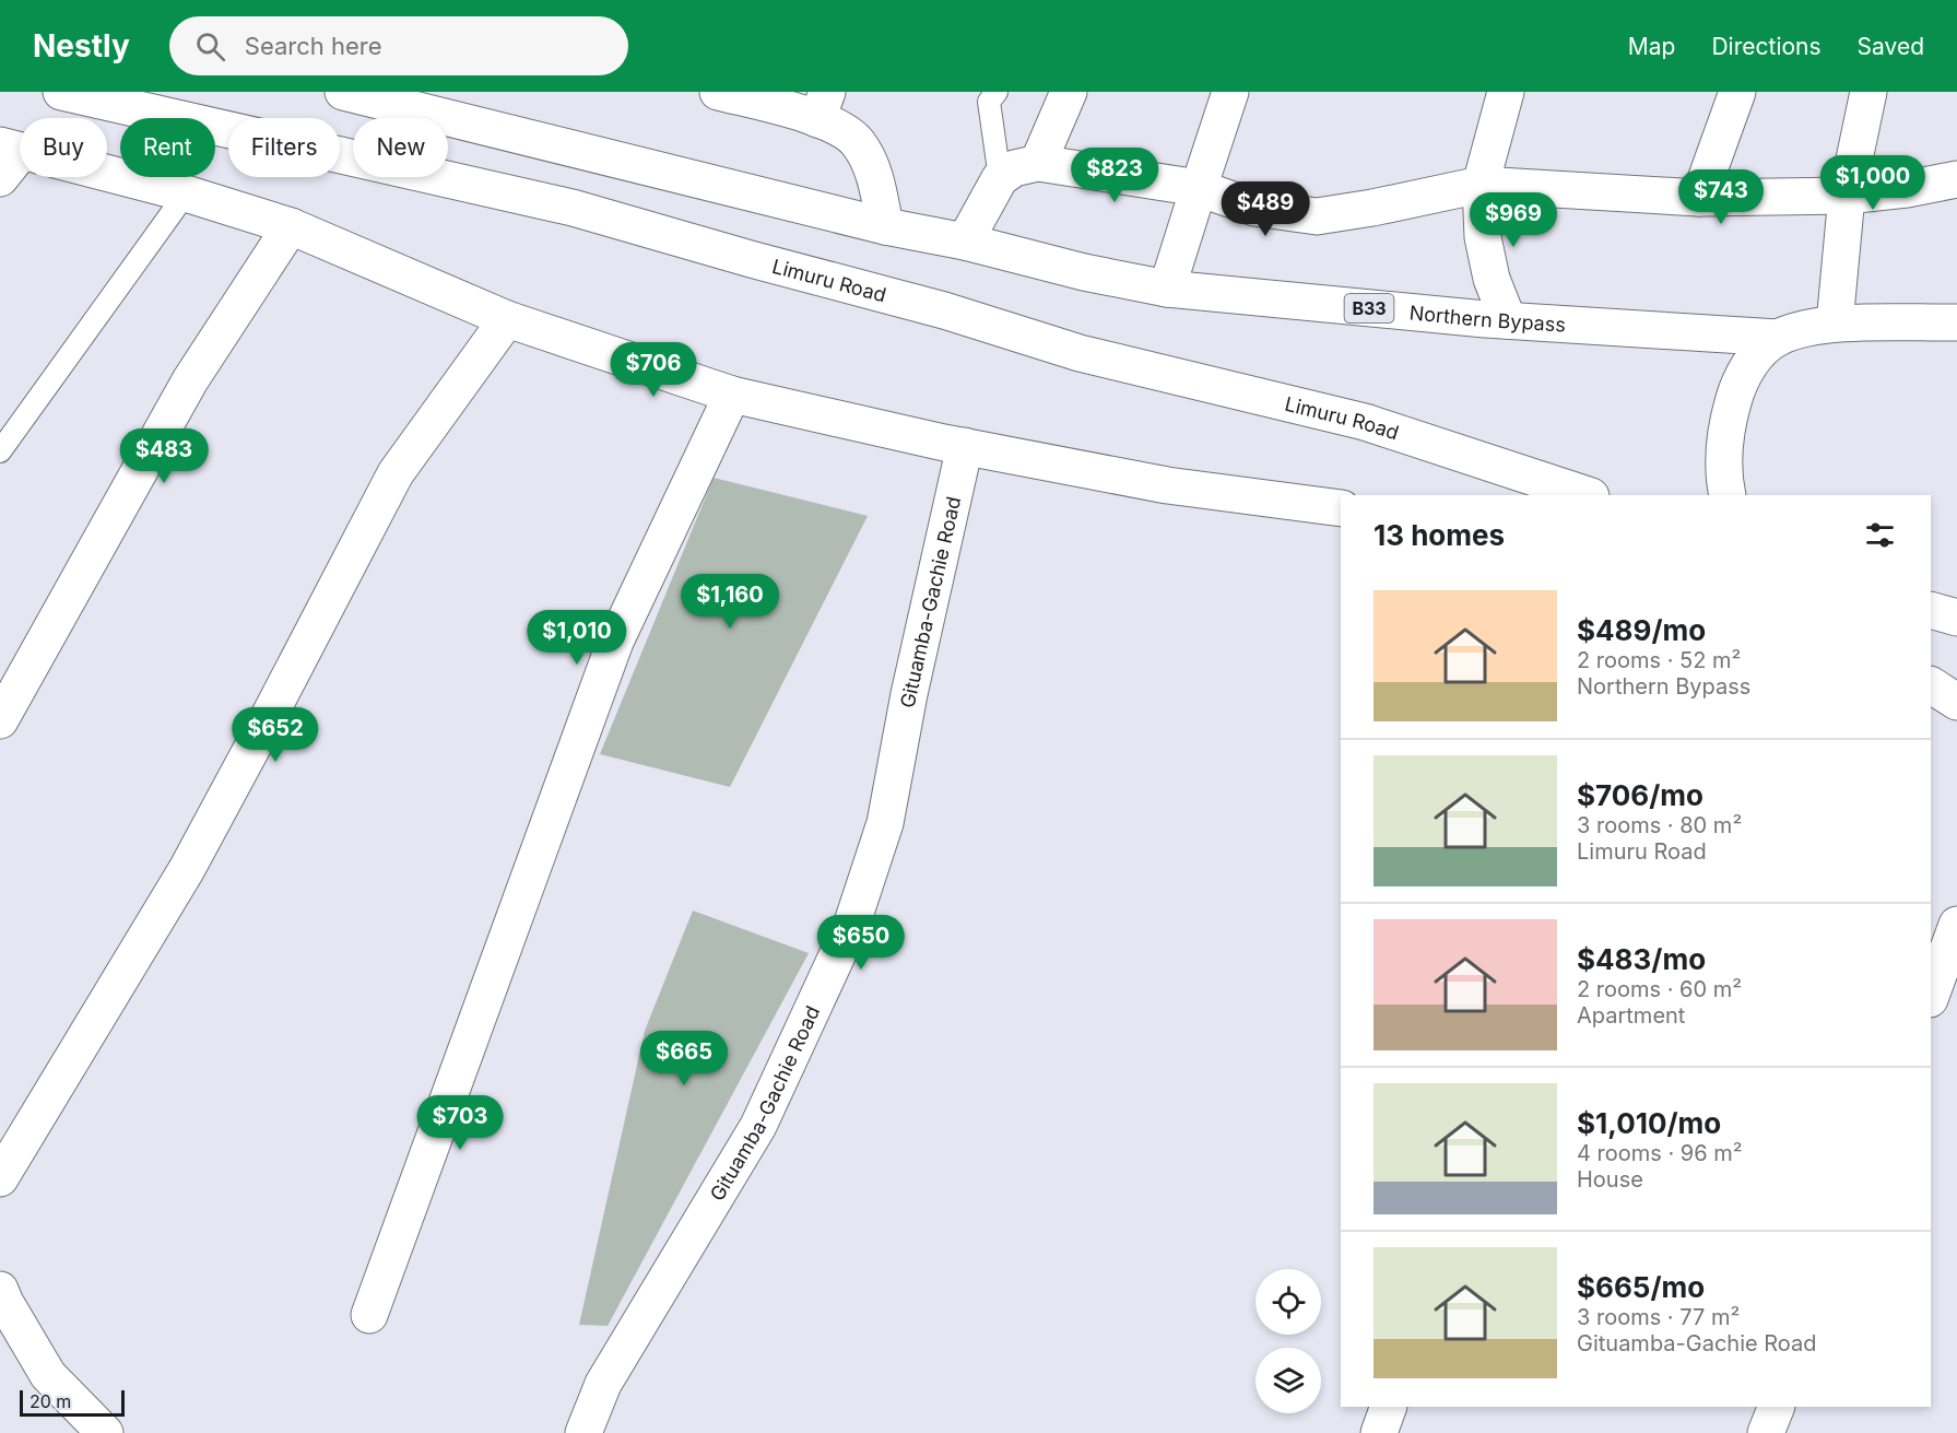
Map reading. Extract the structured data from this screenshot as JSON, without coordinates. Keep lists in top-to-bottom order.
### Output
{
  "streets": {
    "main road": [
      "Limuru Road",
      "B33",
      "Northern Bypass",
      "Gituamba-Gachie Road"
    ]
  },
  "crossings": [
    ["B33", "Northern Bypass"]
  ],
  "scale_bar": "20 m",
  "page": {
    "header": "Nestly",
    "search": "Search here",
    "nav": ["Map", "Directions", "Saved"],
    "chip": [
      "Buy",
      "Rent",
      "Filters",
      "New"
    ],
    "price": [
      "$823",
      "$1,000",
      "$743",
      "$489",
      "$969",
      "$706",
      "$483",
      "$1,160",
      "$1,010",
      "$652",
      "$650",
      "$665",
      "$703"
    ],
    "heading": "13 homes",
    "list": [
      {
        "name": "$489/mo",
        "note": "2 rooms · 52 m² · Northern Bypass"
      },
      {
        "name": "$706/mo",
        "note": "3 rooms · 80 m² · Limuru Road"
      },
      {
        "name": "$483/mo",
        "note": "2 rooms · 60 m² · Apartment"
      },
      {
        "name": "$1,010/mo",
        "note": "4 rooms · 96 m² · House"
      },
      {
        "name": "$665/mo",
        "note": "3 rooms · 77 m² · Gituamba-Gachie Road"
      }
    ],
    "scale": "20 m"
  }
}
